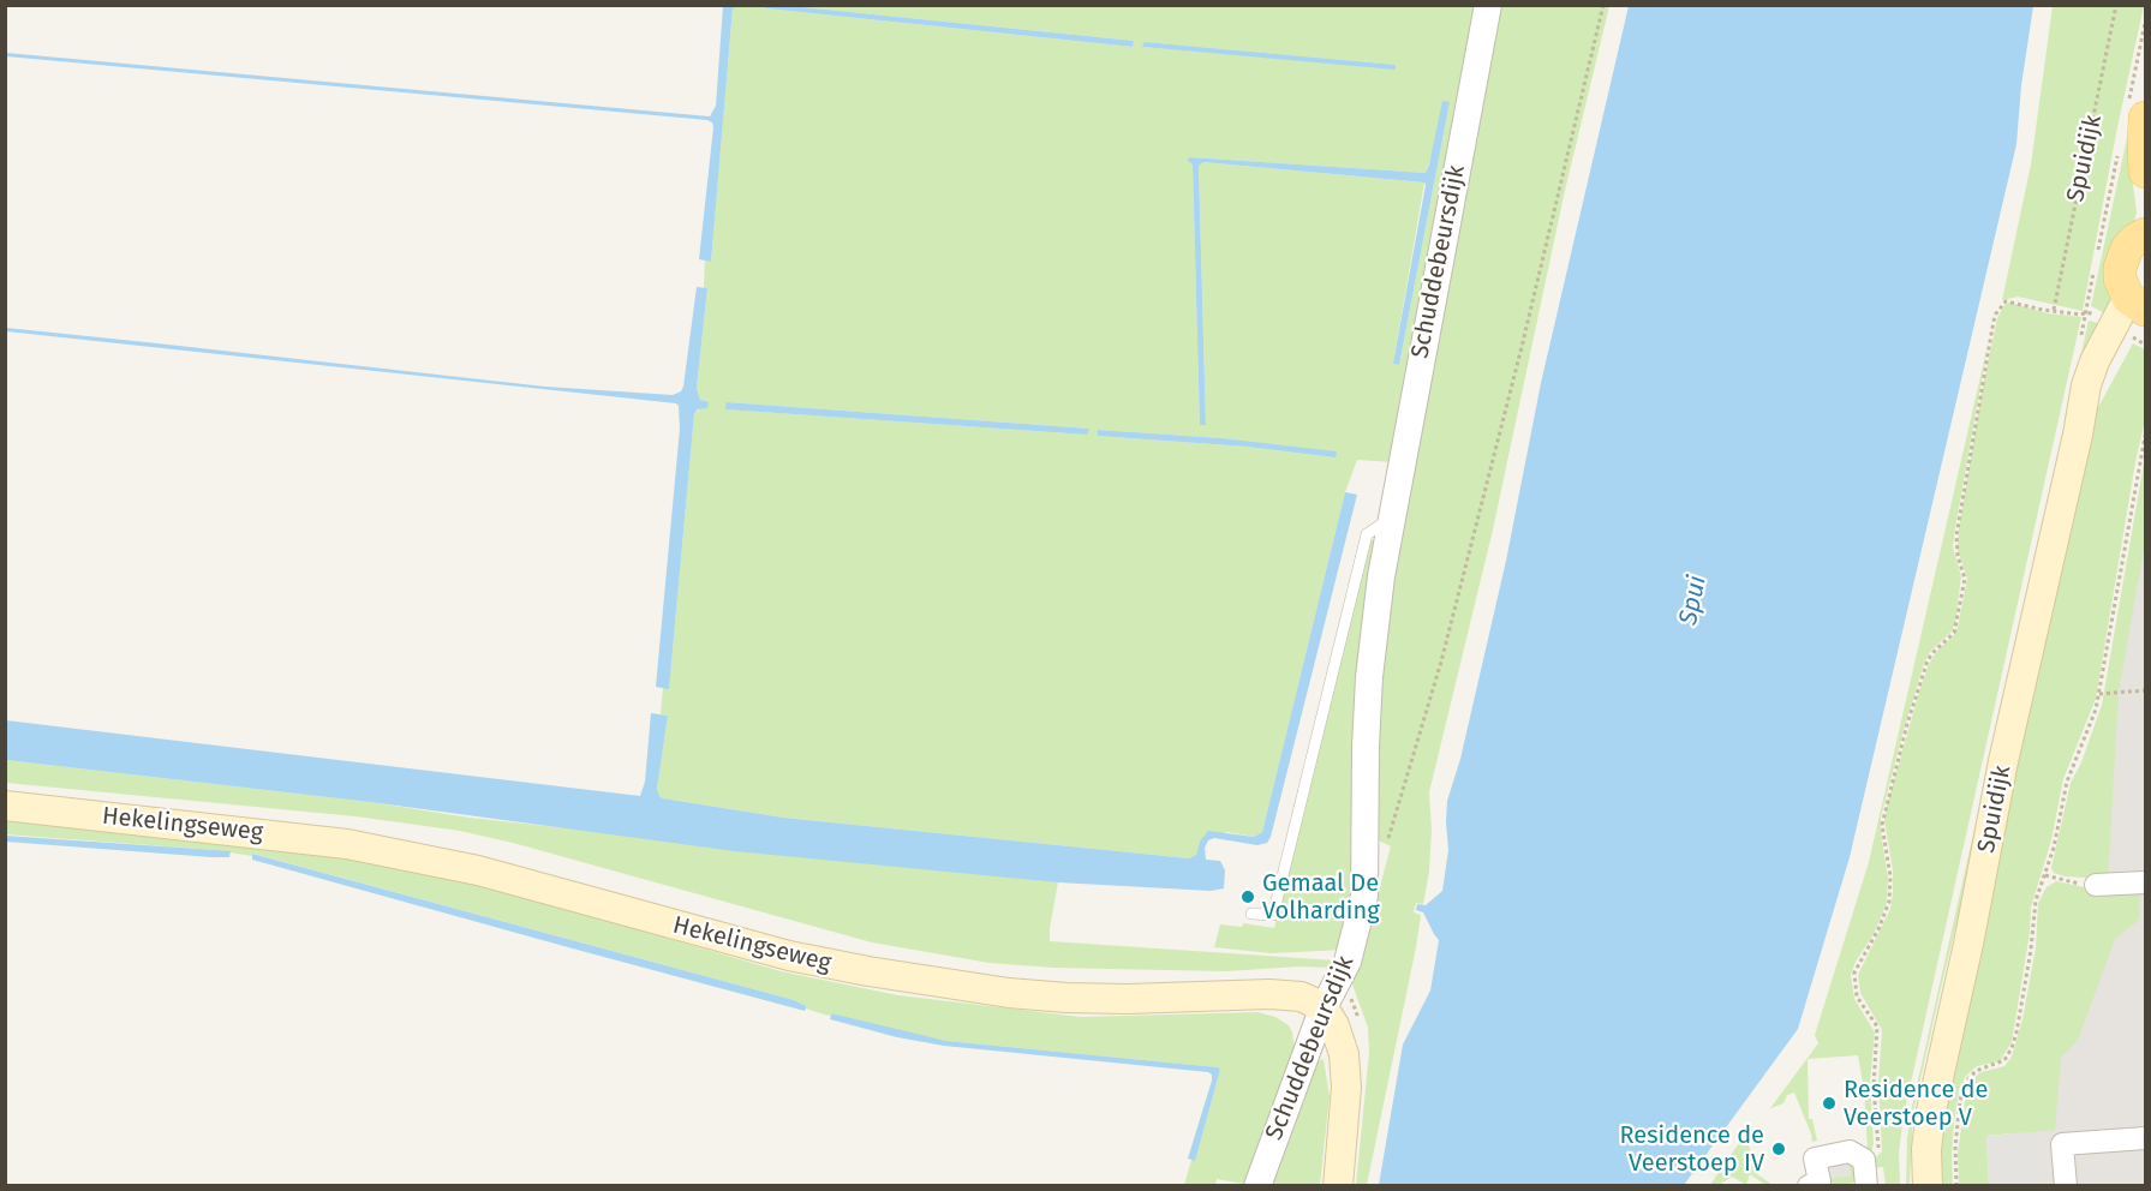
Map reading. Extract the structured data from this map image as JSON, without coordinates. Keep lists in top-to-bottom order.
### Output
{
  "streets": {
    "main road": ["Spuidijk", "Hekelingseweg"],
    "street": ["Schuddebeursdijk"]
  },
  "crossings": [
    ["Schuddebeursdijk", "Hekelingseweg"]
  ],
  "water": ["Spui"],
  "places": ["Gemaal De Volharding", "Residence de Veerstoep V", "Residence de Veerstoep IV"]
}
